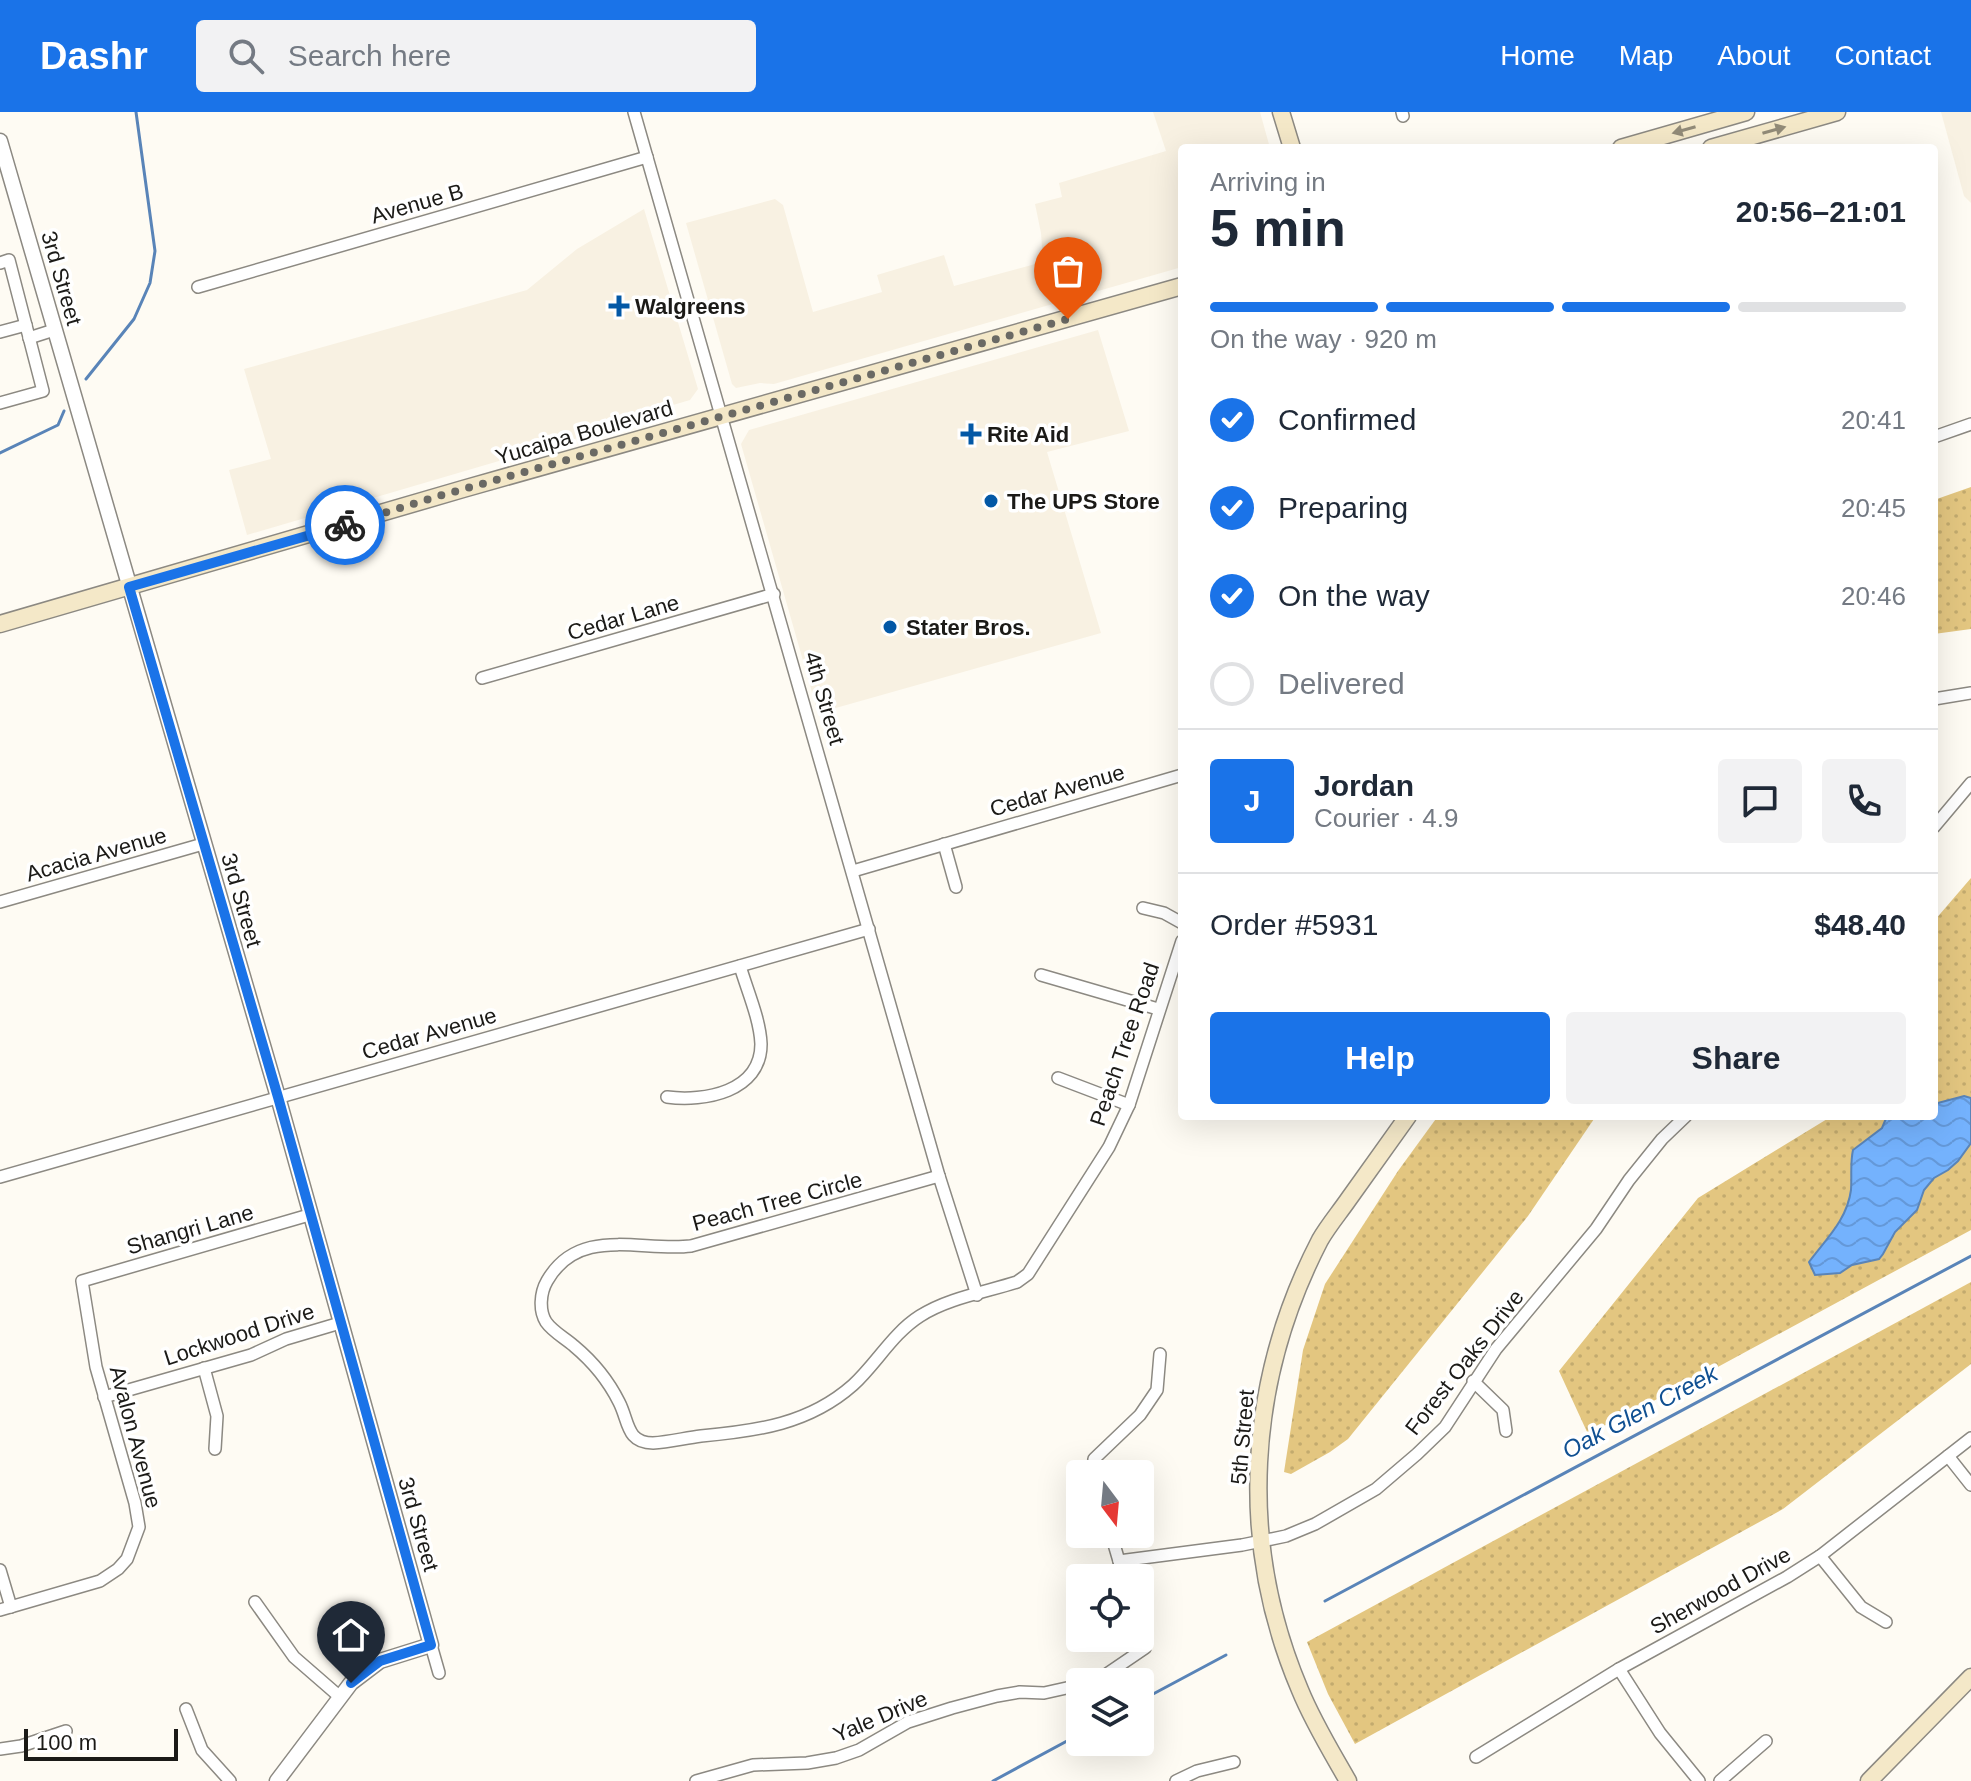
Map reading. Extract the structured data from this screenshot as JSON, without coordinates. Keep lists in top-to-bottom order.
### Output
{
  "streets": {
    "main road": ["Yucaipa Boulevard", "5th Street"],
    "street": [
      "Avenue B",
      "3rd Street",
      "Cedar Lane",
      "4th Street",
      "Cedar Avenue",
      "Acacia Avenue",
      "Peach Tree Road",
      "Peach Tree Circle",
      "Shangri Lane",
      "Lockwood Drive",
      "Forest Oaks Drive",
      "Avalon Avenue",
      "Sherwood Drive",
      "Yale Drive"
    ]
  },
  "crossings": [
    ["Avenue B", "4th Street"],
    ["3rd Street", "Yucaipa Boulevard"],
    ["3rd Street", "Cedar Avenue"],
    ["3rd Street", "Acacia Avenue"],
    ["3rd Street", "Shangri Lane"],
    ["3rd Street", "Lockwood Drive"],
    ["Yucaipa Boulevard", "4th Street"],
    ["Cedar Lane", "4th Street"],
    ["4th Street", "Cedar Avenue"],
    ["4th Street", "Peach Tree Road"],
    ["4th Street", "Peach Tree Circle"],
    ["Peach Tree Road", "Peach Tree Circle"],
    ["Shangri Lane", "Avalon Avenue"],
    ["Lockwood Drive", "Avalon Avenue"],
    ["Forest Oaks Drive", "5th Street"]
  ],
  "water": ["Oak Glen Creek"],
  "places": {
    "health": ["Walgreens", "Rite Aid"],
    "other": ["The UPS Store", "Stater Bros."]
  },
  "scale_bar": "100 m",
  "north": "bottom",
  "page": {
    "header": "Dashr",
    "search": "Search here",
    "nav": [
      "Home",
      "Map",
      "About",
      "Contact"
    ],
    "heading": ["5 min", "Arriving in", "20:56–21:01"],
    "panel": [
      "Jordan",
      "Courier · 4.9",
      "Order #5931",
      "$48.40"
    ],
    "bar": "On the way · 920 m",
    "list": [
      ["Confirmed", "20:41"],
      ["Preparing", "20:45"],
      ["On the way", "20:46"],
      "Delivered"
    ],
    "round": "J",
    "buttons": ["Help", "Share"],
    "scale": "100 m"
  }
}
